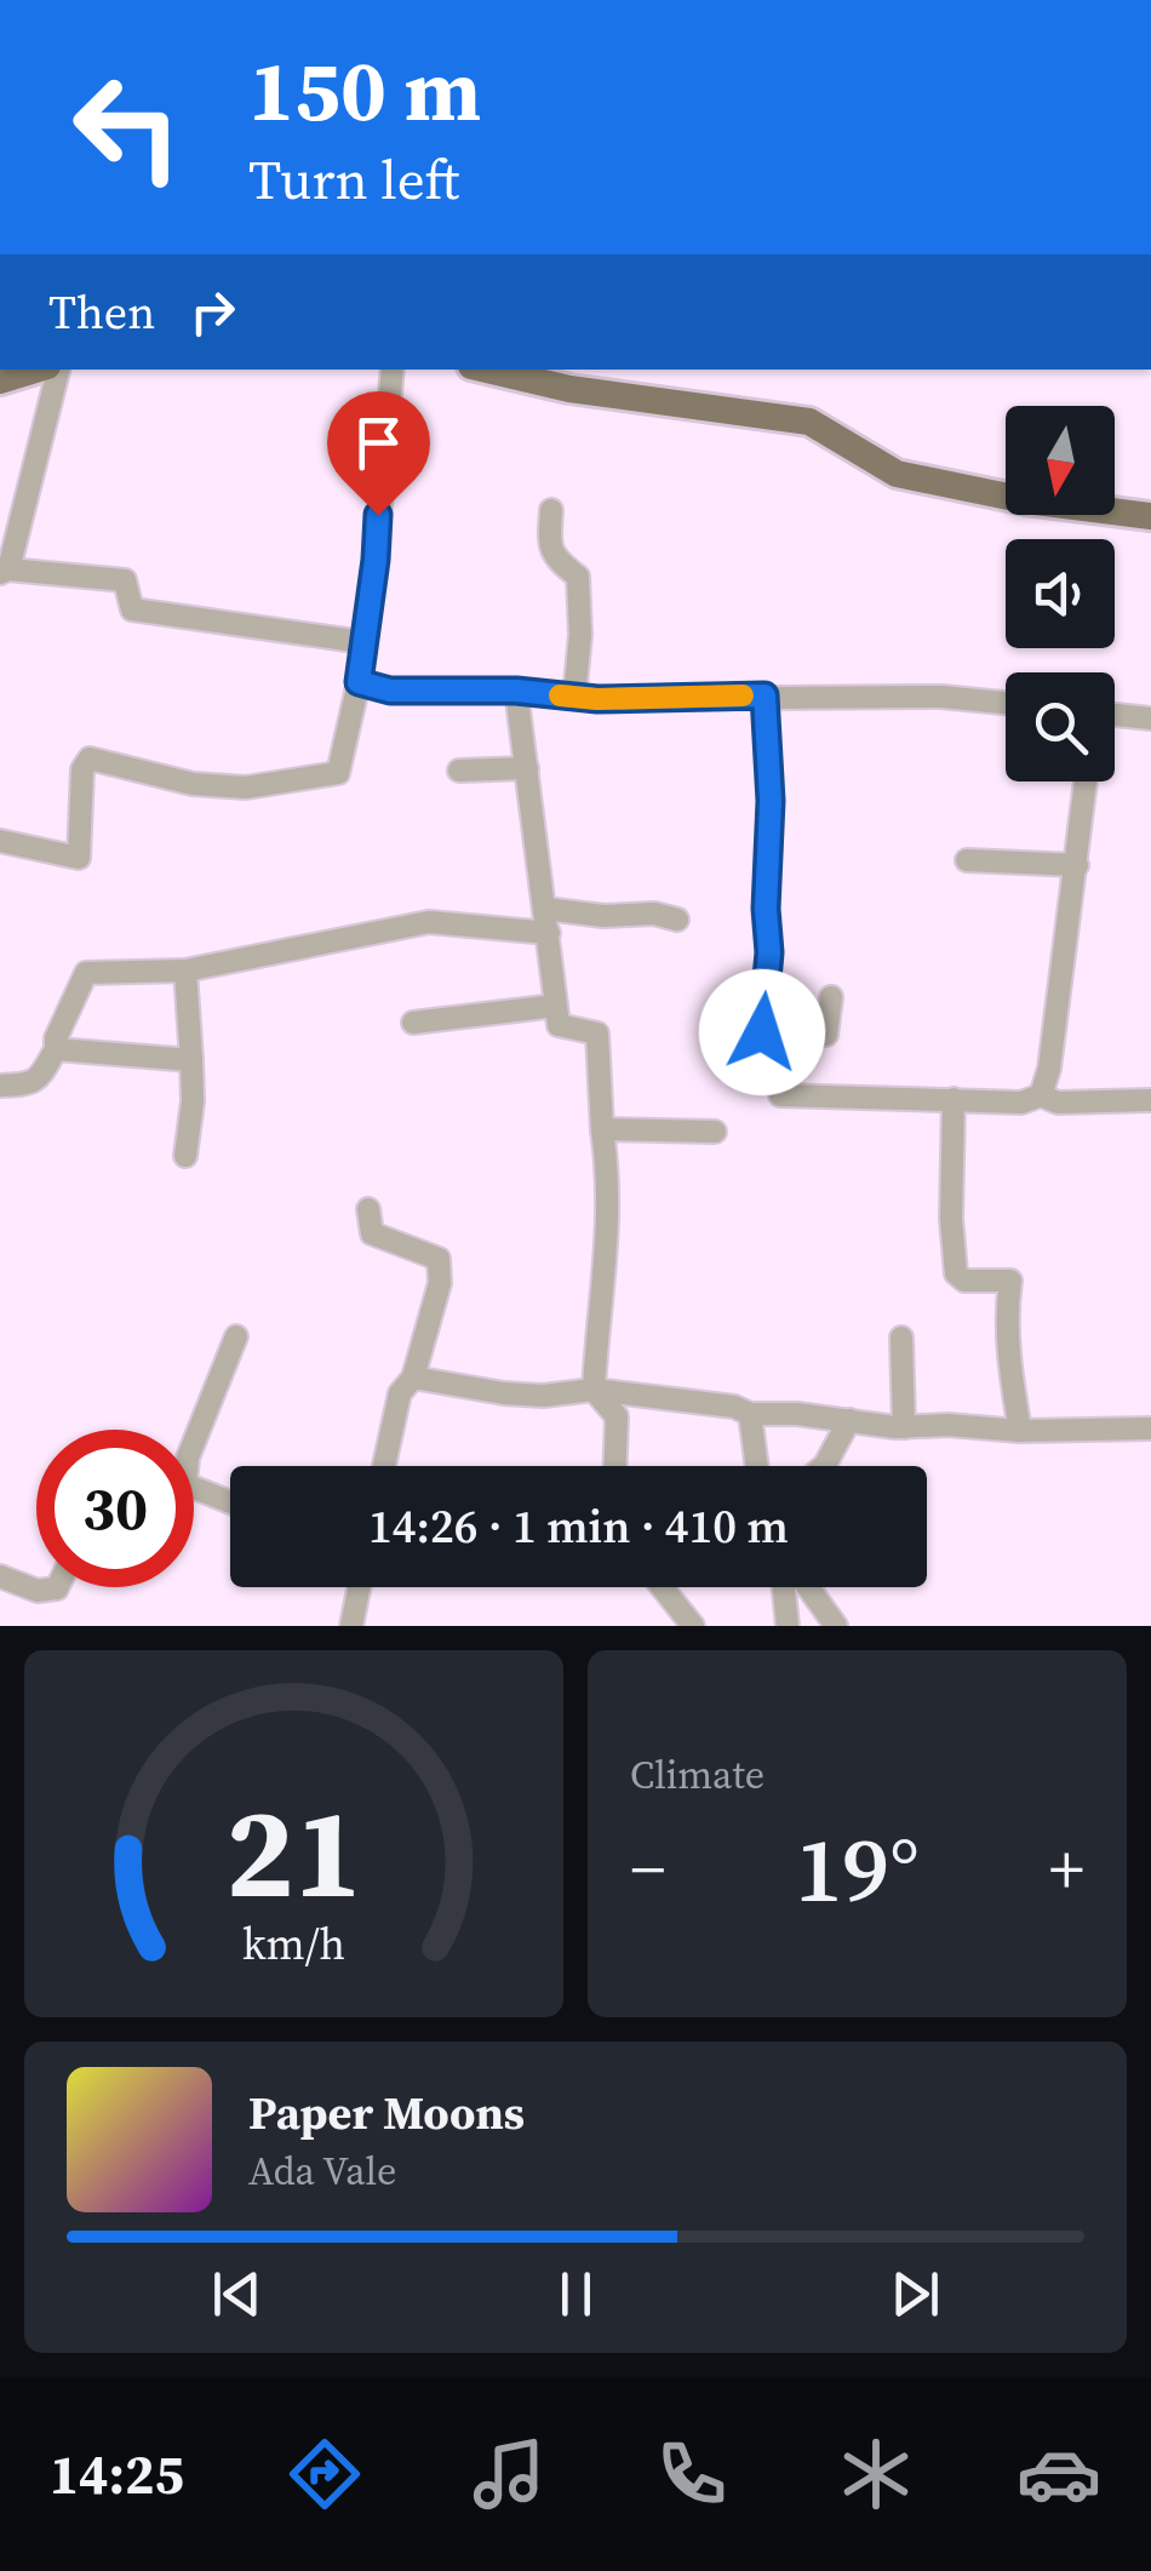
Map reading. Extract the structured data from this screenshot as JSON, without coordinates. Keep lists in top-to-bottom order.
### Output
{
  "north": "bottom",
  "page": {
    "turn": ["150 m", "Turn left"],
    "then": "Then",
    "limit": "30",
    "trip": "14:26 · 1 min · 410 m",
    "tile": "Climate",
    "heat": ["−", "19°", "+"],
    "song": ["Paper Moons", "Ada Vale"],
    "tabs": "14:25",
    "gauge": ["21", "km/h"]
  }
}
